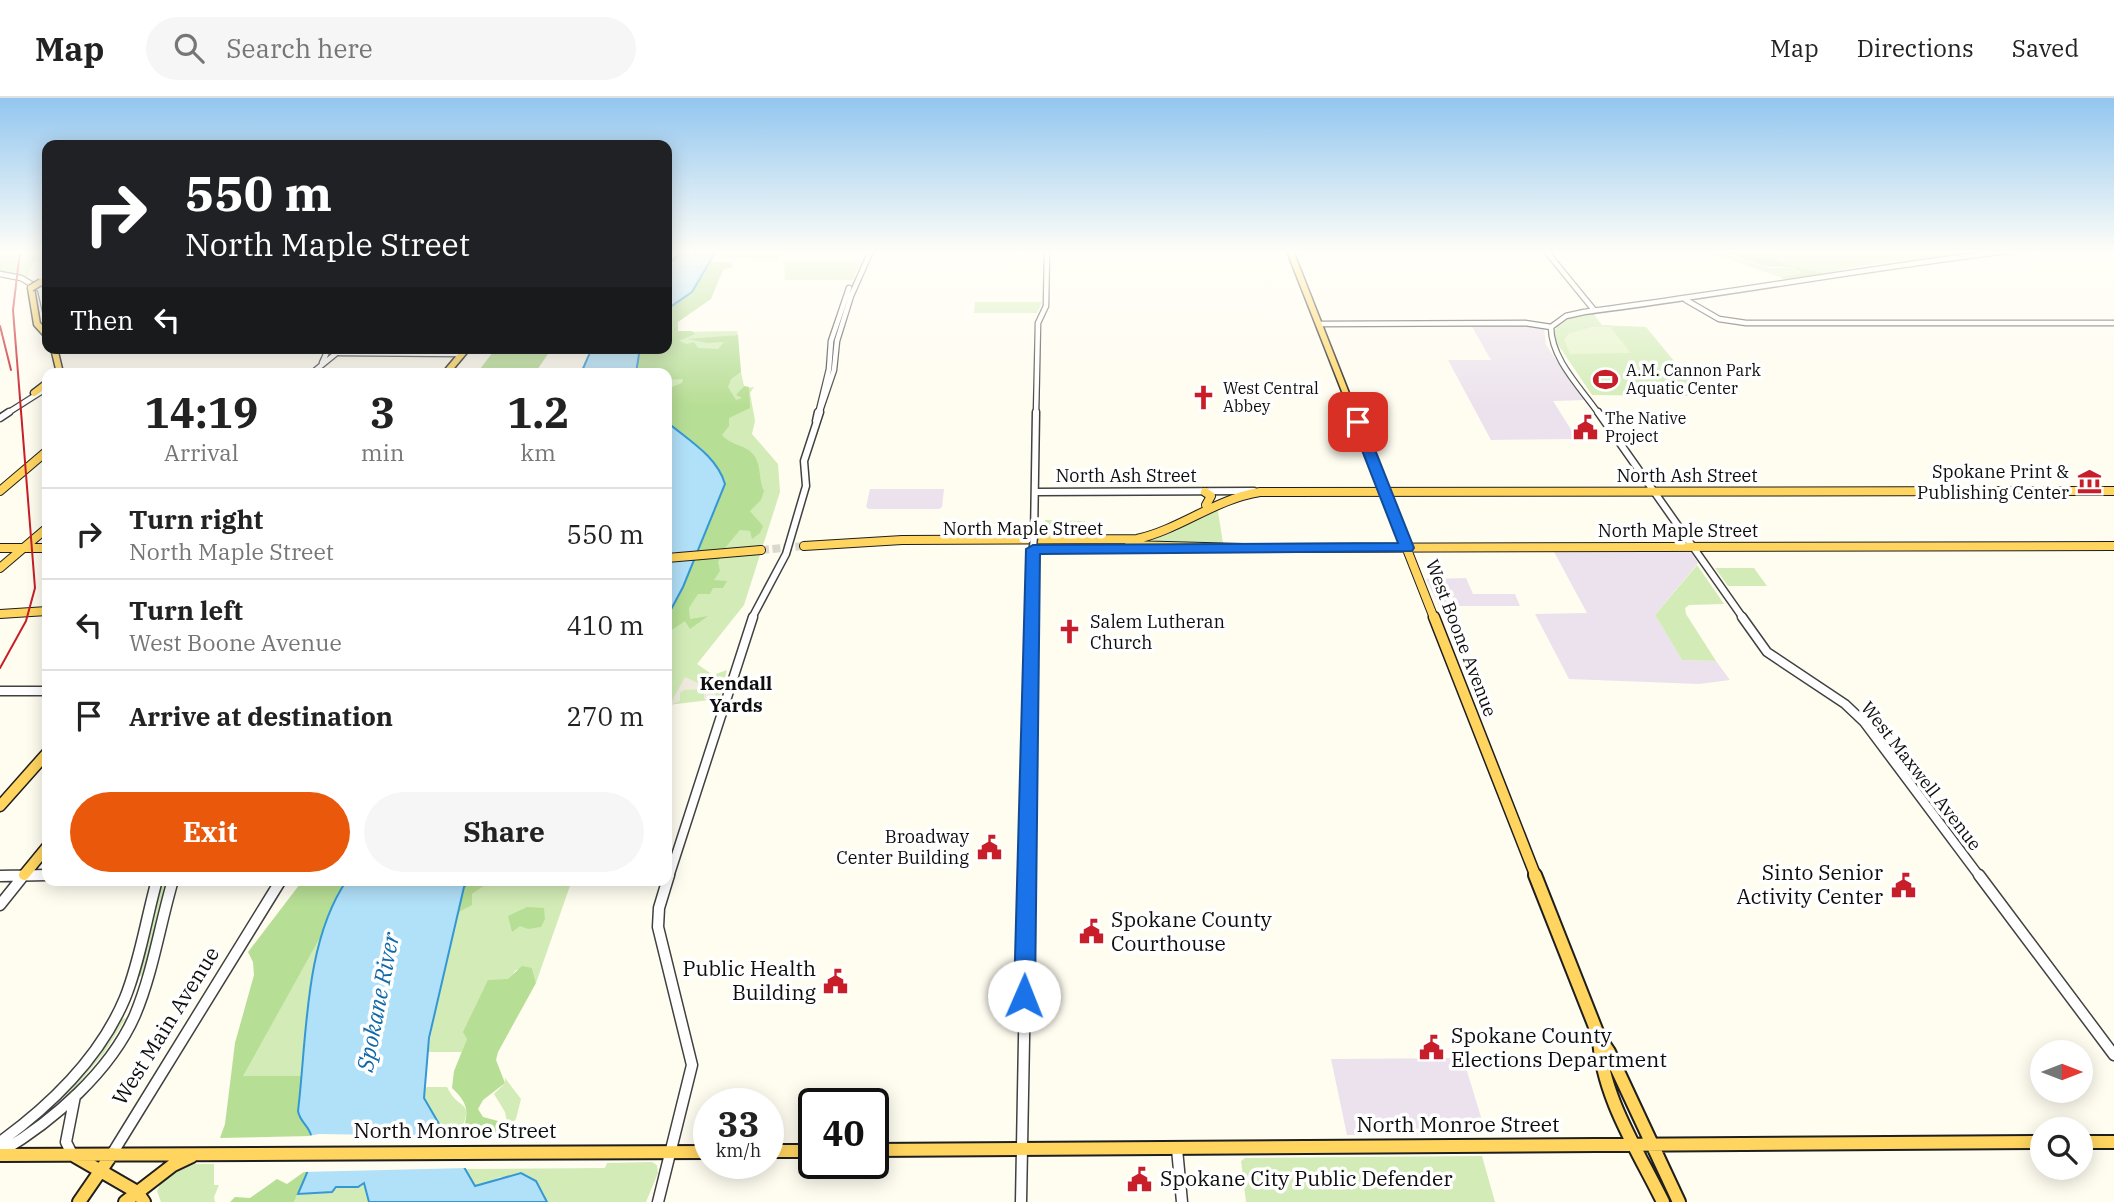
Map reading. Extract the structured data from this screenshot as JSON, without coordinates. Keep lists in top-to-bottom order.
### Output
{
  "streets": {
    "main road": [
      "North Ash Street",
      "North Maple Street",
      "West Boone Avenue",
      "West Main Avenue",
      "North Monroe Street"
    ],
    "street": ["West Maxwell Avenue"]
  },
  "crossings": [
    ["North Ash Street", "North Maple Street"],
    ["North Ash Street", "West Boone Avenue"],
    ["North Ash Street", "West Maxwell Avenue"],
    ["North Maple Street", "West Boone Avenue"],
    ["North Maple Street", "West Maxwell Avenue"],
    ["West Boone Avenue", "North Monroe Street"],
    ["West Main Avenue", "North Monroe Street"]
  ],
  "districts": ["Kendall Yards"],
  "water": ["Spokane River"],
  "places": {
    "sports": ["A.M. Cannon Park Aquatic Center"],
    "church": ["West Central Abbey", "Salem Lutheran Church"],
    "public building": [
      "The Native Project",
      "Broadway Center Building",
      "Sinto Senior Activity Center",
      "Spokane County Courthouse",
      "Public Health Building",
      "Spokane County Elections Department",
      "Spokane City Public Defender"
    ],
    "museum": ["Spokane Print & Publishing Center"]
  },
  "north": "right",
  "page": {
    "header": "Map",
    "search": "Search here",
    "nav": ["Map", "Directions", "Saved"],
    "turn": ["550 m", "North Maple Street"],
    "then": "Then",
    "eta": [
      "14:19",
      "Arrival",
      "3",
      "min",
      "1.2",
      "km"
    ],
    "list": [
      {
        "name": "Turn right",
        "note": "North Maple Street",
        "value": "550 m"
      },
      {
        "name": "Turn left",
        "note": "West Boone Avenue",
        "value": "410 m"
      },
      {
        "name": "Arrive at destination",
        "value": "270 m"
      }
    ],
    "buttons": ["Exit", "Share"],
    "speed": "33 km/h",
    "limit": "40"
  }
}
